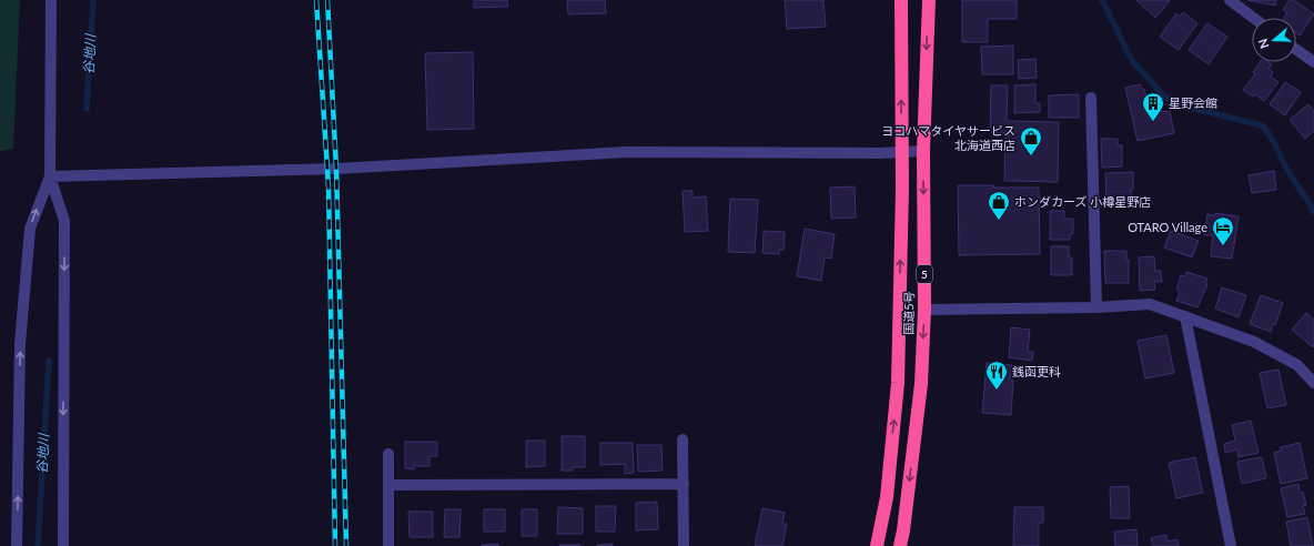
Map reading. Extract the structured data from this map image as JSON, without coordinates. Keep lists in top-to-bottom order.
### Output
{
  "streets": {
    "highway": ["5", "国道5号"]
  },
  "water": ["谷地川"],
  "places": {
    "building": ["星野会館"],
    "shop": ["ヨコハマタイヤサービス 北海道西店", "ホンダカーズ 小樽星野店"],
    "hotel": ["OTARO Village"],
    "restaurant": ["銭函更科"]
  },
  "north": "left"
}
